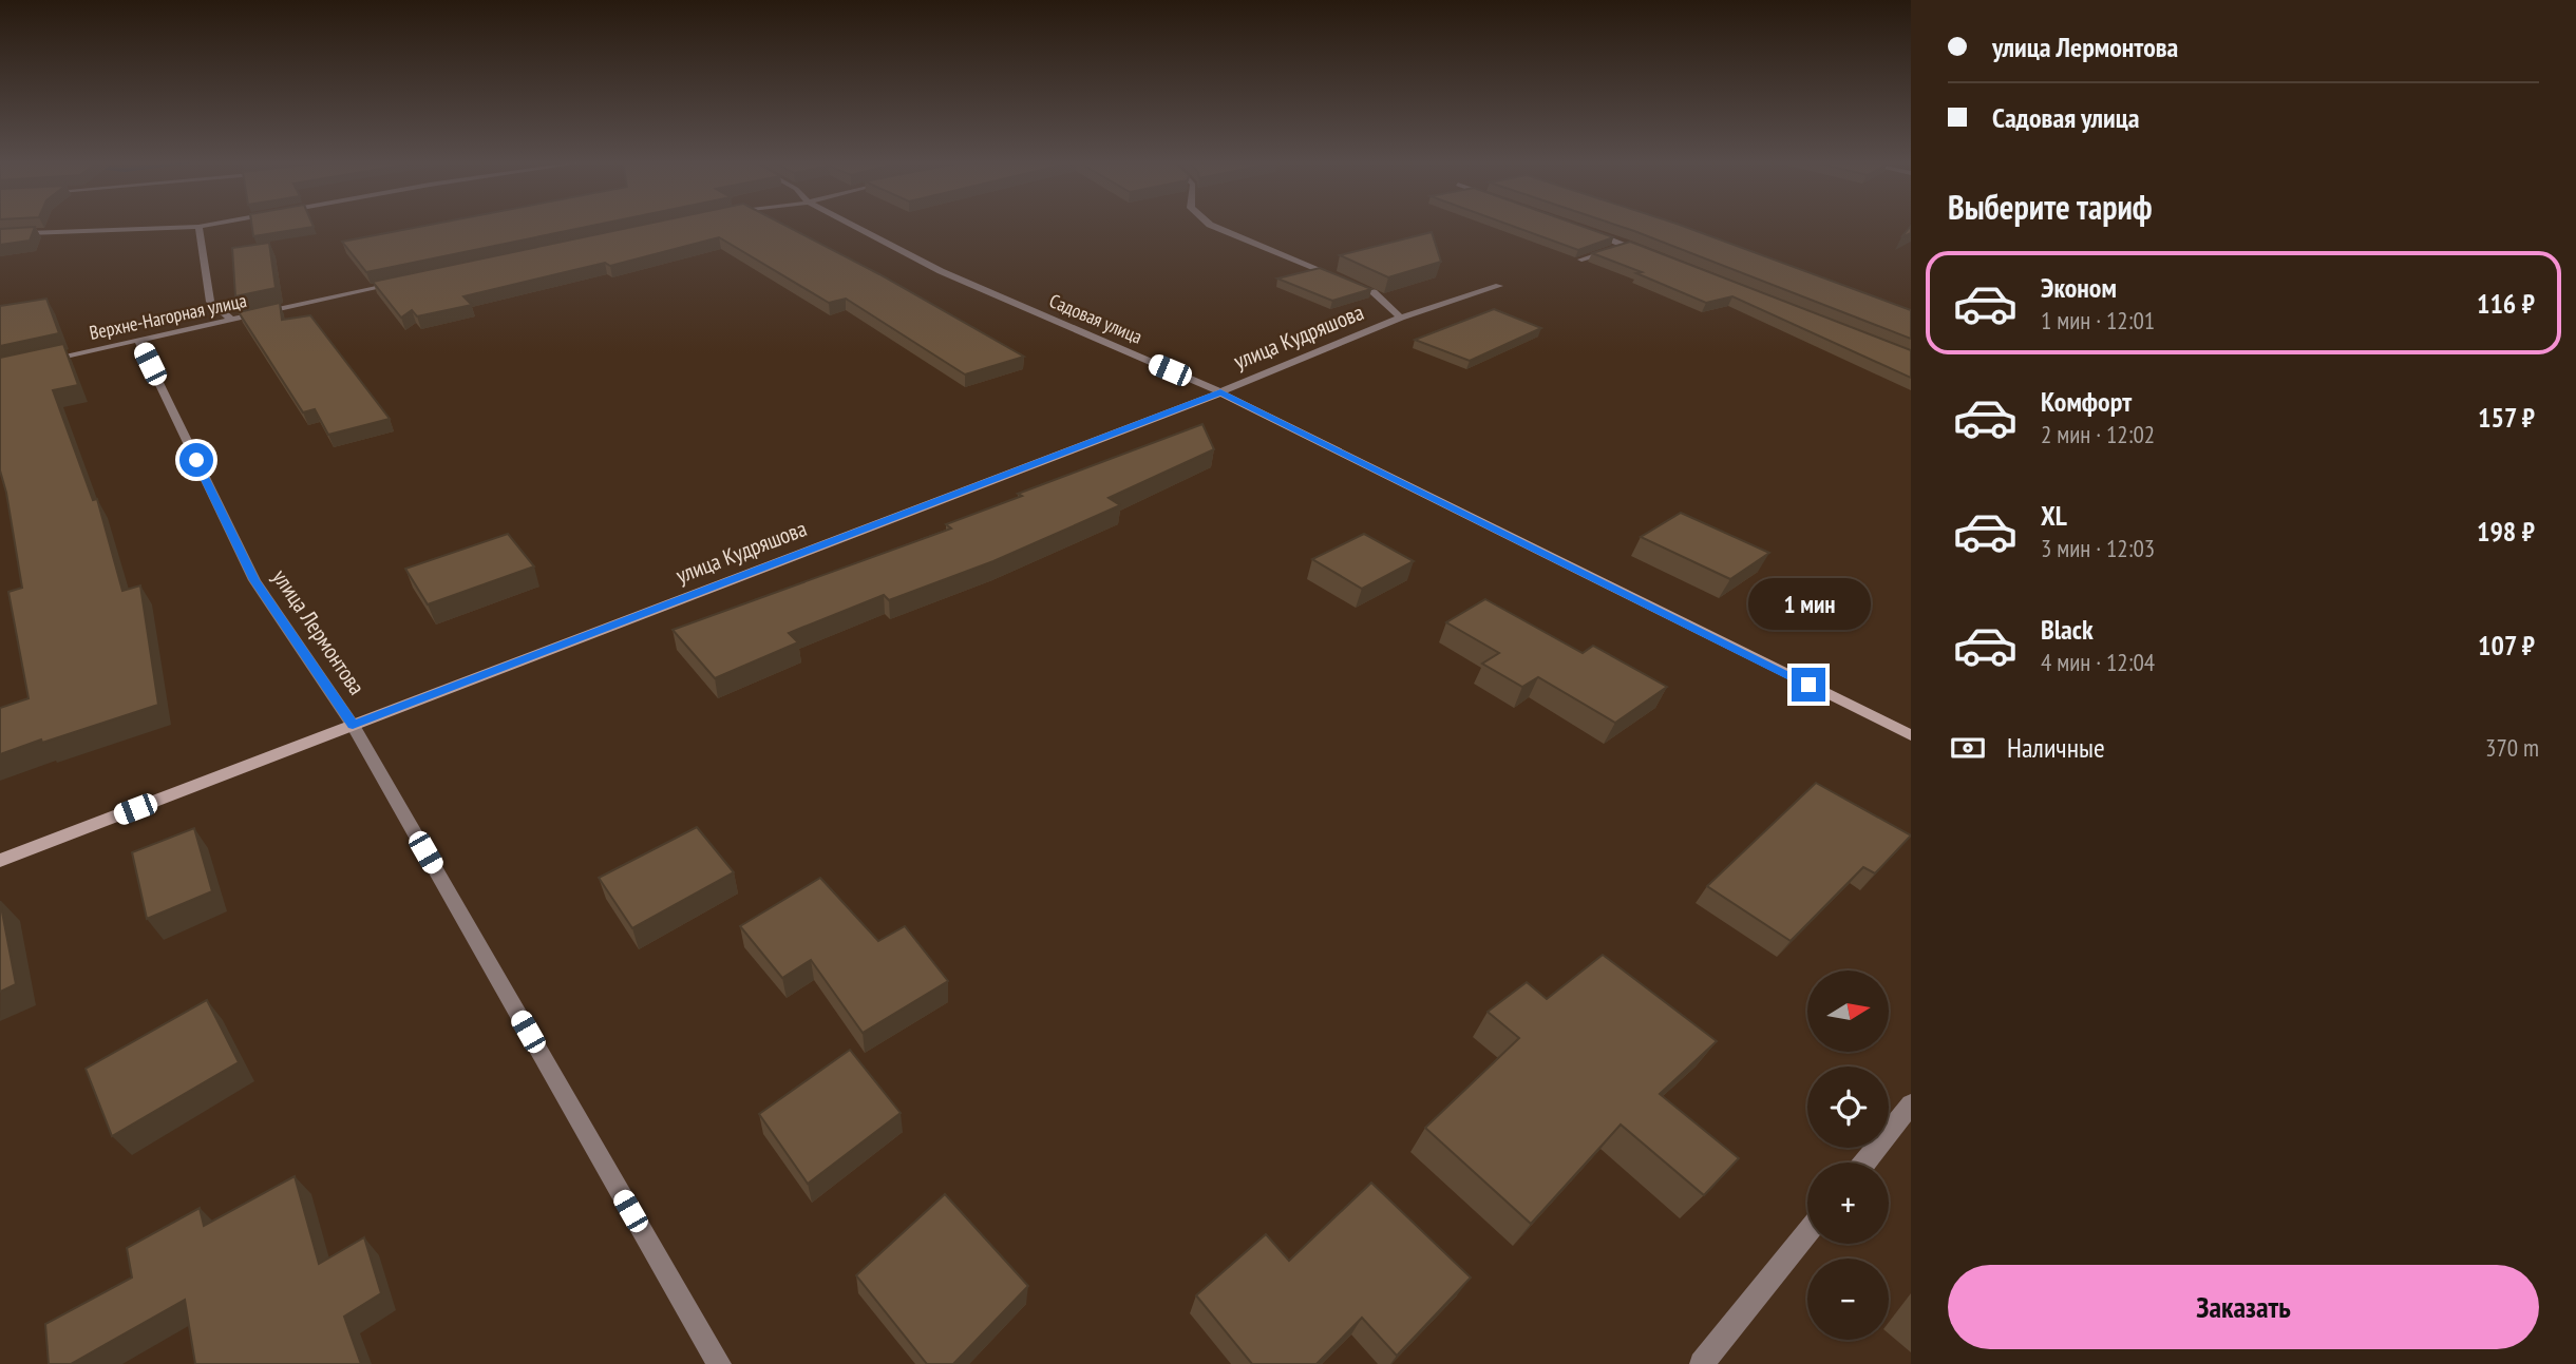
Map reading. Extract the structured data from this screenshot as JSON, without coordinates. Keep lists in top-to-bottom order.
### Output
{
  "streets": {
    "street": [
      "Верхне-Нагорная улица",
      "Садовая улица",
      "улица Кудряшова",
      "улица Лермонтова"
    ]
  },
  "crossings": [
    ["Верхне-Нагорная улица", "улица Лермонтова"],
    ["Садовая улица", "улица Кудряшова"],
    ["улица Кудряшова", "улица Лермонтова"]
  ],
  "north": "right",
  "page": {
    "banner": ["улица Лермонтова", "Садовая улица"],
    "heading": "Выберите тариф",
    "list": [
      {
        "name": "Эконом",
        "note": "1 мин · 12:01",
        "value": "116 ₽"
      },
      {
        "name": "Комфорт",
        "note": "2 мин · 12:02",
        "value": "157 ₽"
      },
      {
        "name": "XL",
        "note": "3 мин · 12:03",
        "value": "198 ₽"
      },
      {
        "name": "Black",
        "note": "4 мин · 12:04",
        "value": "107 ₽"
      }
    ],
    "bubble": "1 мин",
    "pay": ["Наличные", "370 m"],
    "map_buttons": ["+", "−"],
    "buttons": "Заказать"
  }
}
